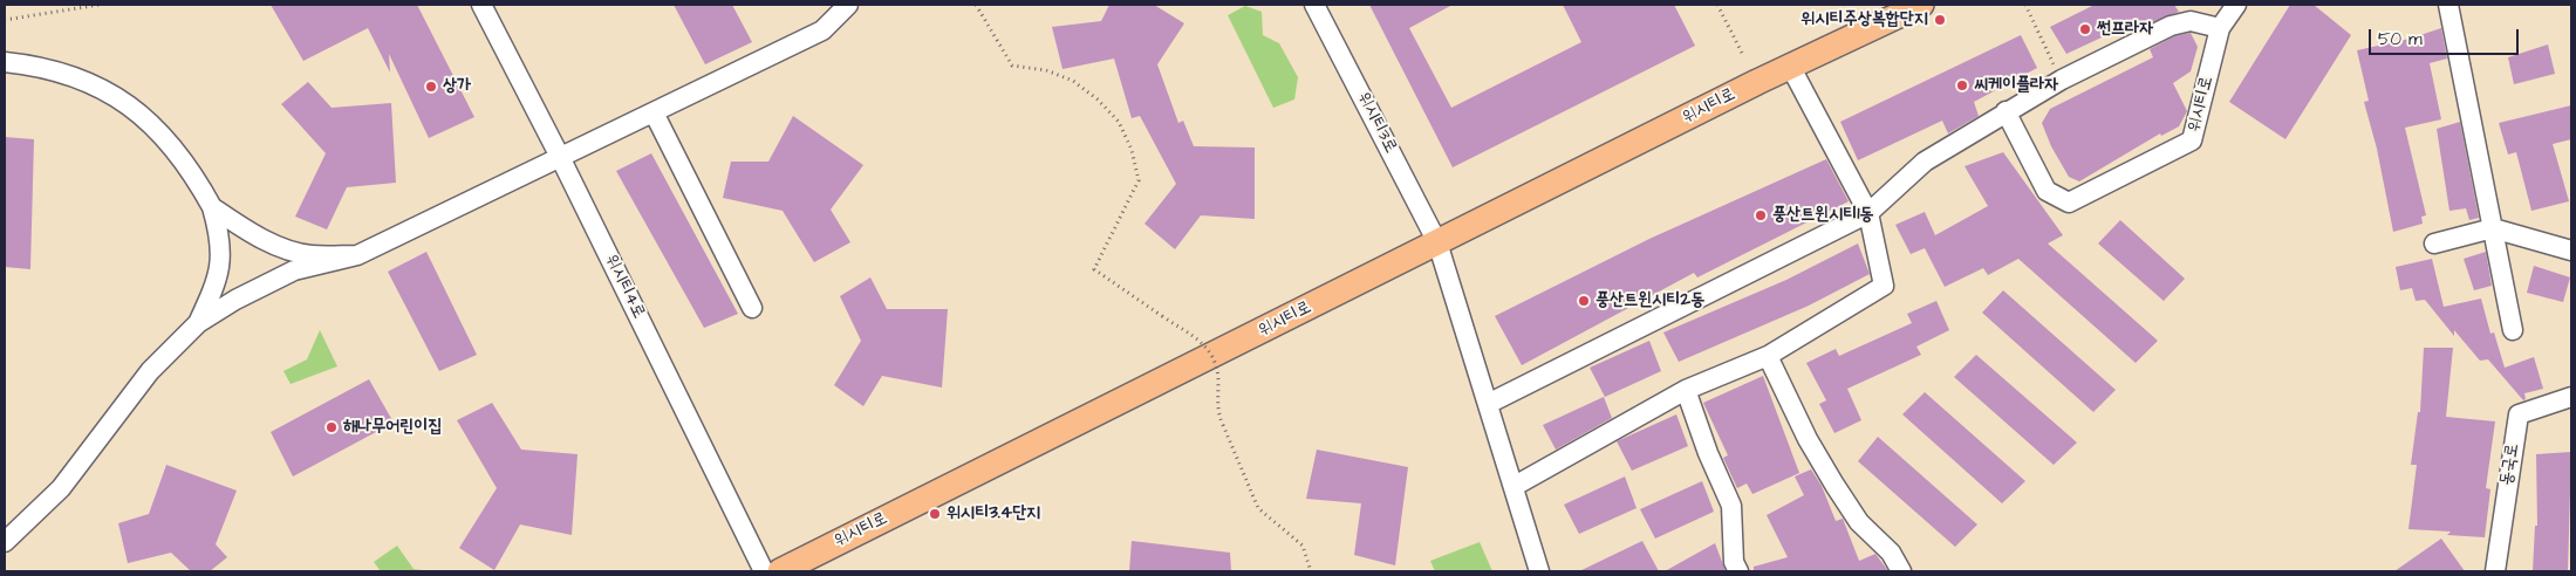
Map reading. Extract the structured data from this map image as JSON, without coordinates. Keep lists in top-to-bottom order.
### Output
{
  "streets": {
    "main road": ["위시티로"],
    "street": ["위시티3로", "위시티4로", "동국로"]
  },
  "crossings": [
    ["위시티로", "위시티3로"]
  ],
  "places": [
    "위시티주상복합단지",
    "썬프라자",
    "씨케이플라자",
    "상가",
    "풍산트윈시티1동",
    "풍산트윈시티2동",
    "해나무어린이집",
    "위시티3.4단지"
  ],
  "scale_bar": "50 m"
}
